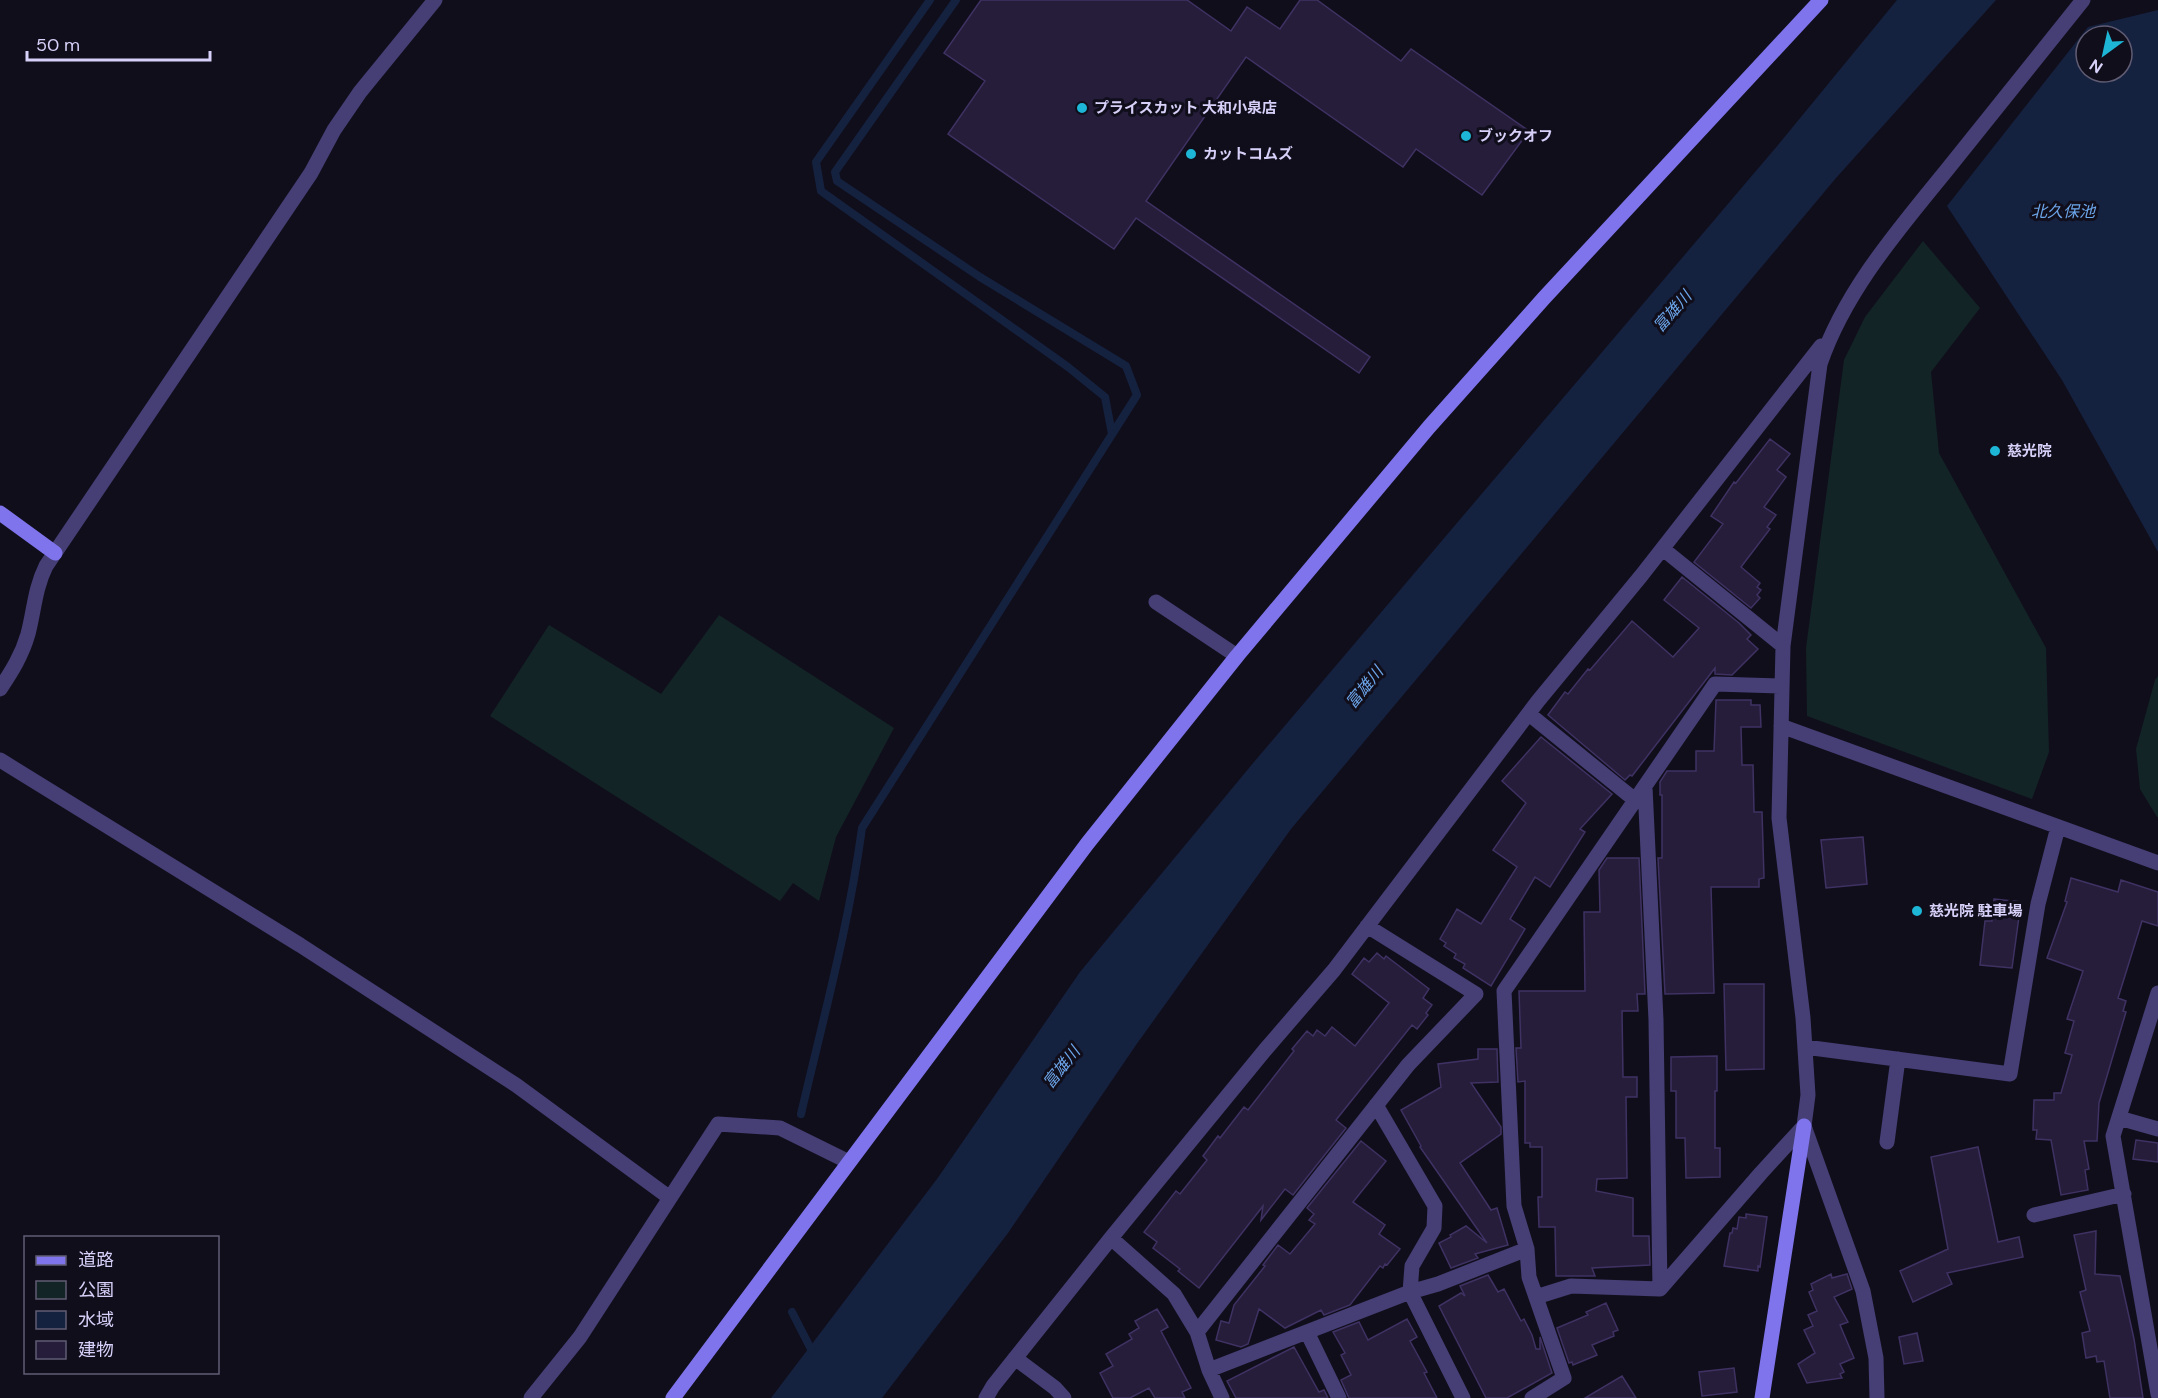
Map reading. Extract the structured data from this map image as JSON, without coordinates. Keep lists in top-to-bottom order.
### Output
{
  "water": ["北久保池", "富雄川"],
  "places": [
    "プライスカット 大和小泉店",
    "ブックオフ",
    "カットコムズ",
    "慈光院",
    "慈光院 駐車場"
  ],
  "legend": [
    "道路",
    "公園",
    "水域",
    "建物"
  ],
  "scale_bar": "50 m",
  "north": "bottom left"
}
